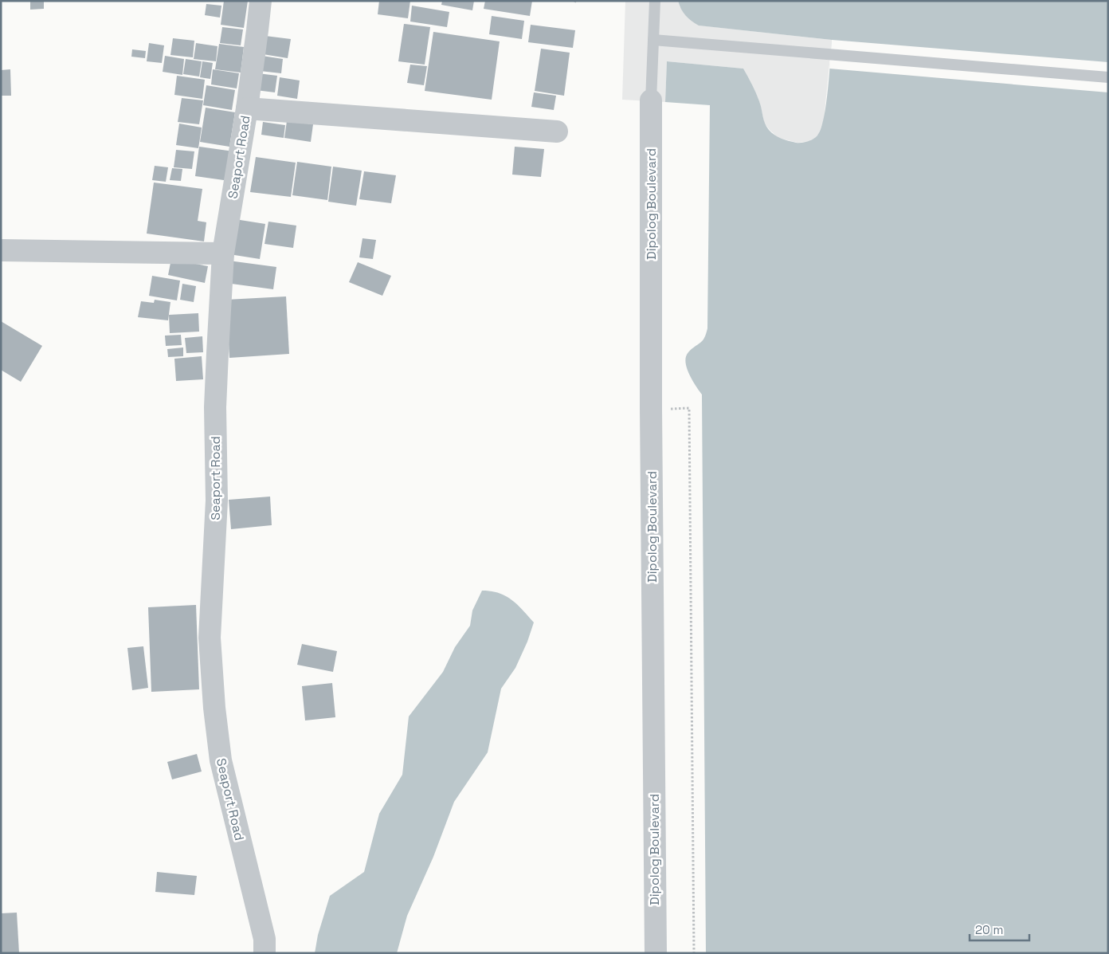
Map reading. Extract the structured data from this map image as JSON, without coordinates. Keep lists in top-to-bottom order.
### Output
{
  "streets": {
    "street": ["Seaport Road", "Dipolog Boulevard"]
  },
  "scale_bar": "20 m"
}
